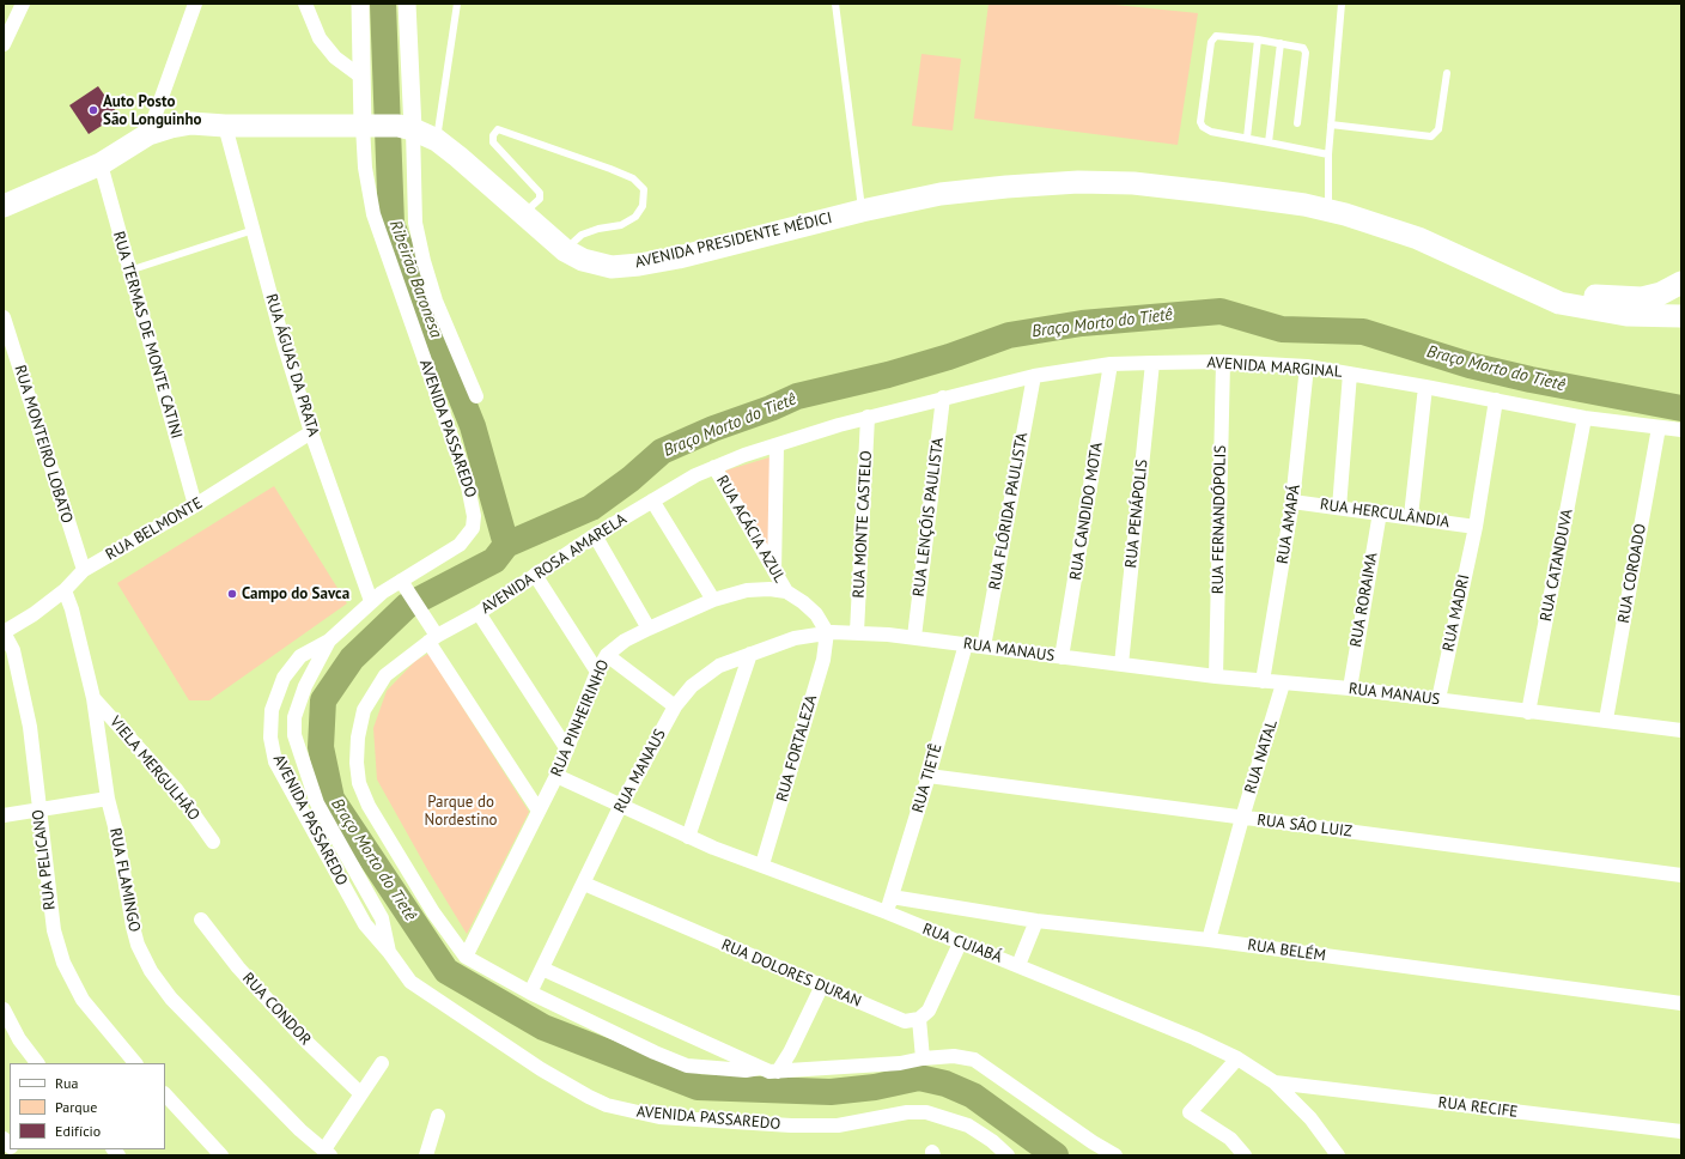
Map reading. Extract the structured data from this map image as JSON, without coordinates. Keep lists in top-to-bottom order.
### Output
{
  "streets": {
    "main road": ["AVENIDA PRESIDENTE MÉDICI"],
    "street": [
      "RUA TERMAS DE MONTE CATINI",
      "RUA ÁGUAS DA PRATA",
      "AVENIDA MARGINAL",
      "AVENIDA PASSAREDO",
      "RUA MONTEIRO LOBATO",
      "RUA FLÓRIDA PAULISTA",
      "RUA CANDIDO MOTA",
      "RUA PENÁPOLIS",
      "RUA HERCULÂNDIA",
      "RUA LENÇÓIS PAULISTA",
      "RUA FERNANDÓPOLIS",
      "RUA MONTE CASTELO",
      "RUA AMAPÁ",
      "RUA BELMONTE",
      "RUA ACÁCIA AZUL",
      "AVENIDA ROSA AMARELA",
      "RUA CATANDUVA",
      "RUA COROADO",
      "RUA RORAIMA",
      "RUA MADRI",
      "RUA MANAUS",
      "RUA PINHEIRINHO",
      "RUA FORTALEZA",
      "RUA NATAL",
      "VIELA MERGULHÃO",
      "RUA TIETÊ",
      "RUA SÃO LUIZ",
      "RUA PELICANO",
      "RUA FLAMINGO",
      "RUA CUIABÁ",
      "RUA BELÉM",
      "RUA DOLORES DURAN",
      "RUA CONDOR",
      "RUA RECIFE"
    ]
  },
  "crossings": [
    ["AVENIDA PRESIDENTE MÉDICI", "RUA TERMAS DE MONTE CATINI"],
    ["AVENIDA PRESIDENTE MÉDICI", "RUA ÁGUAS DA PRATA"],
    ["AVENIDA PRESIDENTE MÉDICI", "AVENIDA PASSAREDO"],
    ["RUA TERMAS DE MONTE CATINI", "RUA BELMONTE"],
    ["RUA ÁGUAS DA PRATA", "AVENIDA PASSAREDO"],
    ["RUA ÁGUAS DA PRATA", "RUA BELMONTE"],
    ["AVENIDA MARGINAL", "RUA FLÓRIDA PAULISTA"],
    ["AVENIDA MARGINAL", "RUA CANDIDO MOTA"],
    ["AVENIDA MARGINAL", "RUA PENÁPOLIS"],
    ["AVENIDA MARGINAL", "RUA LENÇÓIS PAULISTA"],
    ["AVENIDA MARGINAL", "RUA FERNANDÓPOLIS"],
    ["AVENIDA MARGINAL", "RUA MONTE CASTELO"],
    ["AVENIDA MARGINAL", "RUA AMAPÁ"],
    ["AVENIDA MARGINAL", "AVENIDA ROSA AMARELA"],
    ["AVENIDA MARGINAL", "RUA CATANDUVA"],
    ["AVENIDA MARGINAL", "RUA COROADO"],
    ["AVENIDA MARGINAL", "RUA MADRI"],
    ["RUA MONTEIRO LOBATO", "RUA BELMONTE"],
    ["RUA FLÓRIDA PAULISTA", "RUA MANAUS"],
    ["RUA CANDIDO MOTA", "RUA MANAUS"],
    ["RUA PENÁPOLIS", "RUA MANAUS"],
    ["RUA HERCULÂNDIA", "RUA AMAPÁ"],
    ["RUA HERCULÂNDIA", "RUA RORAIMA"],
    ["RUA HERCULÂNDIA", "RUA MADRI"],
    ["RUA LENÇÓIS PAULISTA", "RUA MANAUS"],
    ["RUA FERNANDÓPOLIS", "RUA MANAUS"],
    ["RUA MONTE CASTELO", "AVENIDA ROSA AMARELA"],
    ["RUA MONTE CASTELO", "RUA MANAUS"],
    ["RUA AMAPÁ", "RUA MANAUS"],
    ["RUA BELMONTE", "RUA PELICANO"],
    ["RUA BELMONTE", "RUA FLAMINGO"],
    ["RUA ACÁCIA AZUL", "AVENIDA ROSA AMARELA"],
    ["RUA ACÁCIA AZUL", "RUA PINHEIRINHO"],
    ["AVENIDA ROSA AMARELA", "RUA PINHEIRINHO"],
    ["RUA CATANDUVA", "RUA MANAUS"],
    ["RUA COROADO", "RUA MANAUS"],
    ["RUA RORAIMA", "RUA MANAUS"],
    ["RUA MADRI", "RUA MANAUS"],
    ["RUA MANAUS", "RUA PINHEIRINHO"],
    ["RUA MANAUS", "RUA FORTALEZA"],
    ["RUA MANAUS", "RUA NATAL"],
    ["RUA MANAUS", "RUA TIETÊ"],
    ["RUA MANAUS", "RUA CUIABÁ"],
    ["RUA MANAUS", "RUA DOLORES DURAN"],
    ["RUA PINHEIRINHO", "RUA FORTALEZA"],
    ["RUA PINHEIRINHO", "RUA CUIABÁ"],
    ["RUA FORTALEZA", "RUA CUIABÁ"],
    ["RUA NATAL", "RUA SÃO LUIZ"],
    ["RUA NATAL", "RUA BELÉM"],
    ["VIELA MERGULHÃO", "RUA FLAMINGO"],
    ["RUA TIETÊ", "RUA SÃO LUIZ"],
    ["RUA TIETÊ", "RUA CUIABÁ"],
    ["RUA TIETÊ", "RUA BELÉM"],
    ["RUA CUIABÁ", "RUA RECIFE"]
  ],
  "water": ["Ribeirão Baronesa", "Braço Morto do Tietê"],
  "parks": ["Parque do Nordestino"],
  "places": ["Auto Posto São Longuinho", "Campo do Savca"],
  "legend": ["Rua", "Parque", "Edifício"]
}
